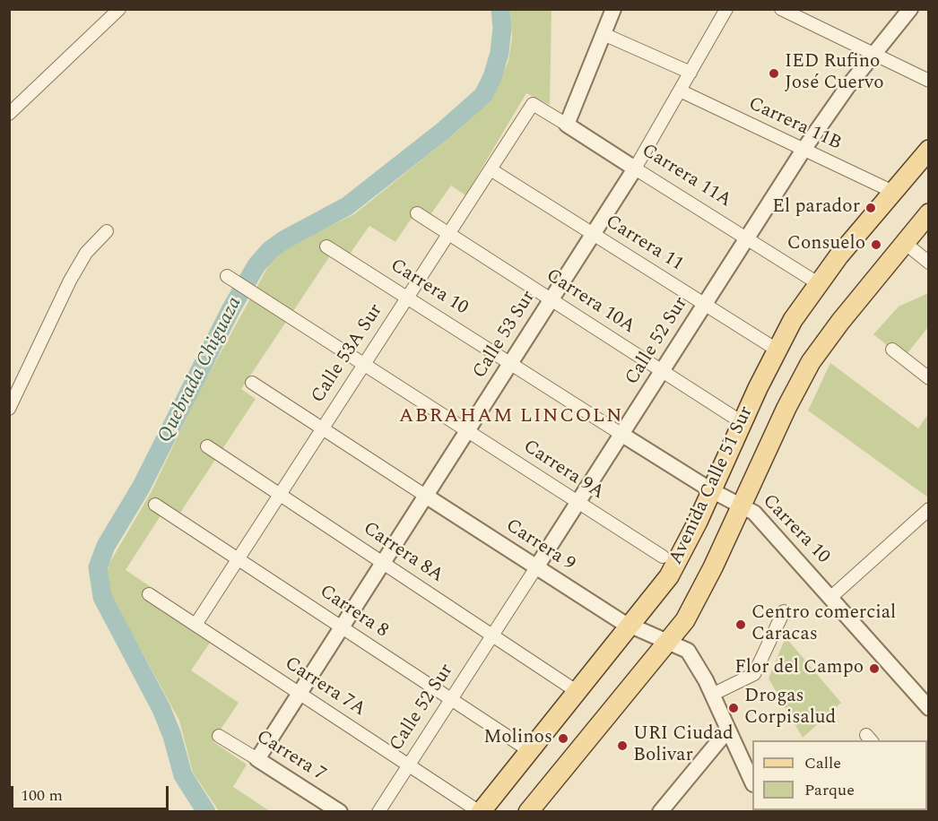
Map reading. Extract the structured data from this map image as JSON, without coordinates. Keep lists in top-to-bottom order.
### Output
{
  "streets": {
    "main road": ["Avenida Calle 51 Sur"],
    "street": [
      "Carrera 11B",
      "Carrera 11A",
      "Carrera 11",
      "Carrera 10",
      "Carrera 10A",
      "Calle 53 Sur",
      "Calle 52 Sur",
      "Calle 53A Sur",
      "Carrera 9A",
      "Carrera 9",
      "Carrera 8A",
      "Carrera 8",
      "Carrera 7A",
      "Carrera 7"
    ]
  },
  "crossings": [
    ["Carrera 11B", "Calle 53 Sur"],
    ["Carrera 11B", "Calle 52 Sur"],
    ["Carrera 11B", "Avenida Calle 51 Sur"],
    ["Carrera 11A", "Calle 53 Sur"],
    ["Carrera 11A", "Calle 52 Sur"],
    ["Carrera 11A", "Calle 53A Sur"],
    ["Carrera 11A", "Avenida Calle 51 Sur"],
    ["Carrera 11", "Calle 53 Sur"],
    ["Carrera 11", "Calle 52 Sur"],
    ["Carrera 11", "Calle 53A Sur"],
    ["Carrera 11", "Avenida Calle 51 Sur"],
    ["Carrera 10", "Calle 53 Sur"],
    ["Carrera 10", "Calle 52 Sur"],
    ["Carrera 10", "Calle 53A Sur"],
    ["Carrera 10", "Avenida Calle 51 Sur"],
    ["Carrera 10A", "Calle 53 Sur"],
    ["Carrera 10A", "Calle 52 Sur"],
    ["Carrera 10A", "Calle 53A Sur"],
    ["Carrera 10A", "Avenida Calle 51 Sur"],
    ["Calle 53 Sur", "Carrera 9A"],
    ["Calle 53 Sur", "Carrera 9"],
    ["Calle 53 Sur", "Carrera 8A"],
    ["Calle 53 Sur", "Carrera 8"],
    ["Calle 53 Sur", "Carrera 7A"],
    ["Calle 53 Sur", "Carrera 7"],
    ["Calle 52 Sur", "Carrera 9A"],
    ["Calle 52 Sur", "Carrera 9"],
    ["Calle 52 Sur", "Carrera 8A"],
    ["Calle 52 Sur", "Carrera 8"],
    ["Calle 52 Sur", "Carrera 7A"],
    ["Calle 53A Sur", "Carrera 9A"],
    ["Calle 53A Sur", "Carrera 9"],
    ["Calle 53A Sur", "Carrera 8A"],
    ["Calle 53A Sur", "Carrera 8"],
    ["Calle 53A Sur", "Carrera 7A"],
    ["Avenida Calle 51 Sur", "Carrera 9"],
    ["Avenida Calle 51 Sur", "Carrera 8A"],
    ["Avenida Calle 51 Sur", "Carrera 8"],
    ["Avenida Calle 51 Sur", "Carrera 7A"]
  ],
  "districts": ["ABRAHAM LINCOLN"],
  "water": ["Quebrada Chiguaza"],
  "places": [
    "IED Rufino José Cuervo",
    "El parador",
    "Consuelo",
    "Centro comercial Caracas",
    "Flor del Campo",
    "Drogas Corpisalud",
    "Molinos",
    "URI Ciudad Bolivar"
  ],
  "legend": ["Calle", "Parque"],
  "scale_bar": "100 m"
}
